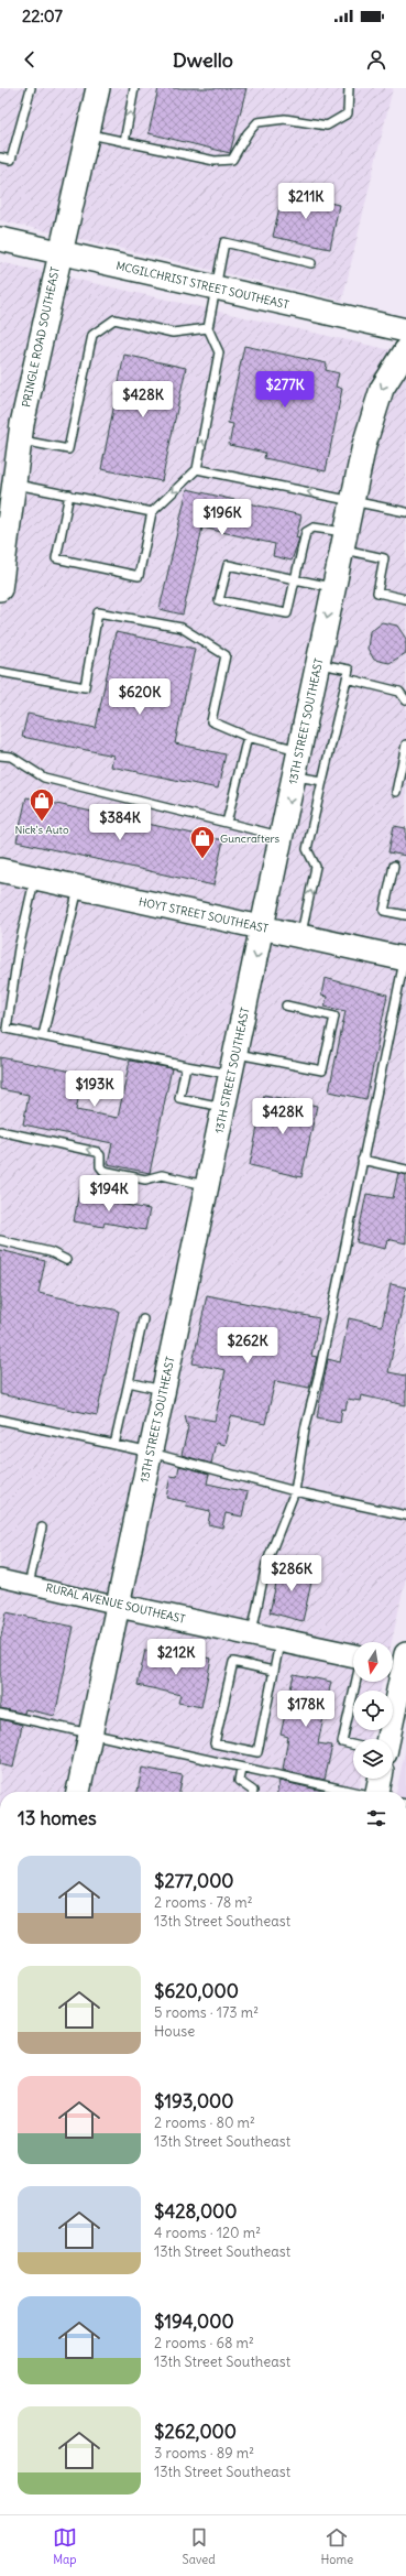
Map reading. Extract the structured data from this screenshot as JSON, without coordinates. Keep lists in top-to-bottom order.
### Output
{
  "streets": {
    "main road": [
      "MCGILCHRIST STREET SOUTHEAST",
      "PRINGLE ROAD SOUTHEAST",
      "13TH STREET SOUTHEAST",
      "HOYT STREET SOUTHEAST",
      "RURAL AVENUE SOUTHEAST"
    ]
  },
  "crossings": [
    ["MCGILCHRIST STREET SOUTHEAST", "PRINGLE ROAD SOUTHEAST"],
    ["13TH STREET SOUTHEAST", "HOYT STREET SOUTHEAST"],
    ["13TH STREET SOUTHEAST", "RURAL AVENUE SOUTHEAST"]
  ],
  "places": {
    "shop": ["Nick's Auto", "Guncrafters"]
  },
  "north": "bottom",
  "page": {
    "status": "22:07",
    "header": "Dwello",
    "price": [
      "$211K",
      "$277K",
      "$428K",
      "$196K",
      "$620K",
      "$384K",
      "$193K",
      "$428K",
      "$194K",
      "$262K",
      "$286K",
      "$212K",
      "$178K"
    ],
    "heading": "13 homes",
    "list": [
      {
        "name": "$277,000",
        "note": "2 rooms · 78 m² · 13th Street Southeast"
      },
      {
        "name": "$620,000",
        "note": "5 rooms · 173 m² · House"
      },
      {
        "name": "$193,000",
        "note": "2 rooms · 80 m² · 13th Street Southeast"
      },
      {
        "name": "$428,000",
        "note": "4 rooms · 120 m² · 13th Street Southeast"
      },
      {
        "name": "$194,000",
        "note": "2 rooms · 68 m² · 13th Street Southeast"
      },
      {
        "name": "$262,000",
        "note": "3 rooms · 89 m² · 13th Street Southeast"
      }
    ],
    "tabs": ["Map", "Saved", "Home"]
  }
}
